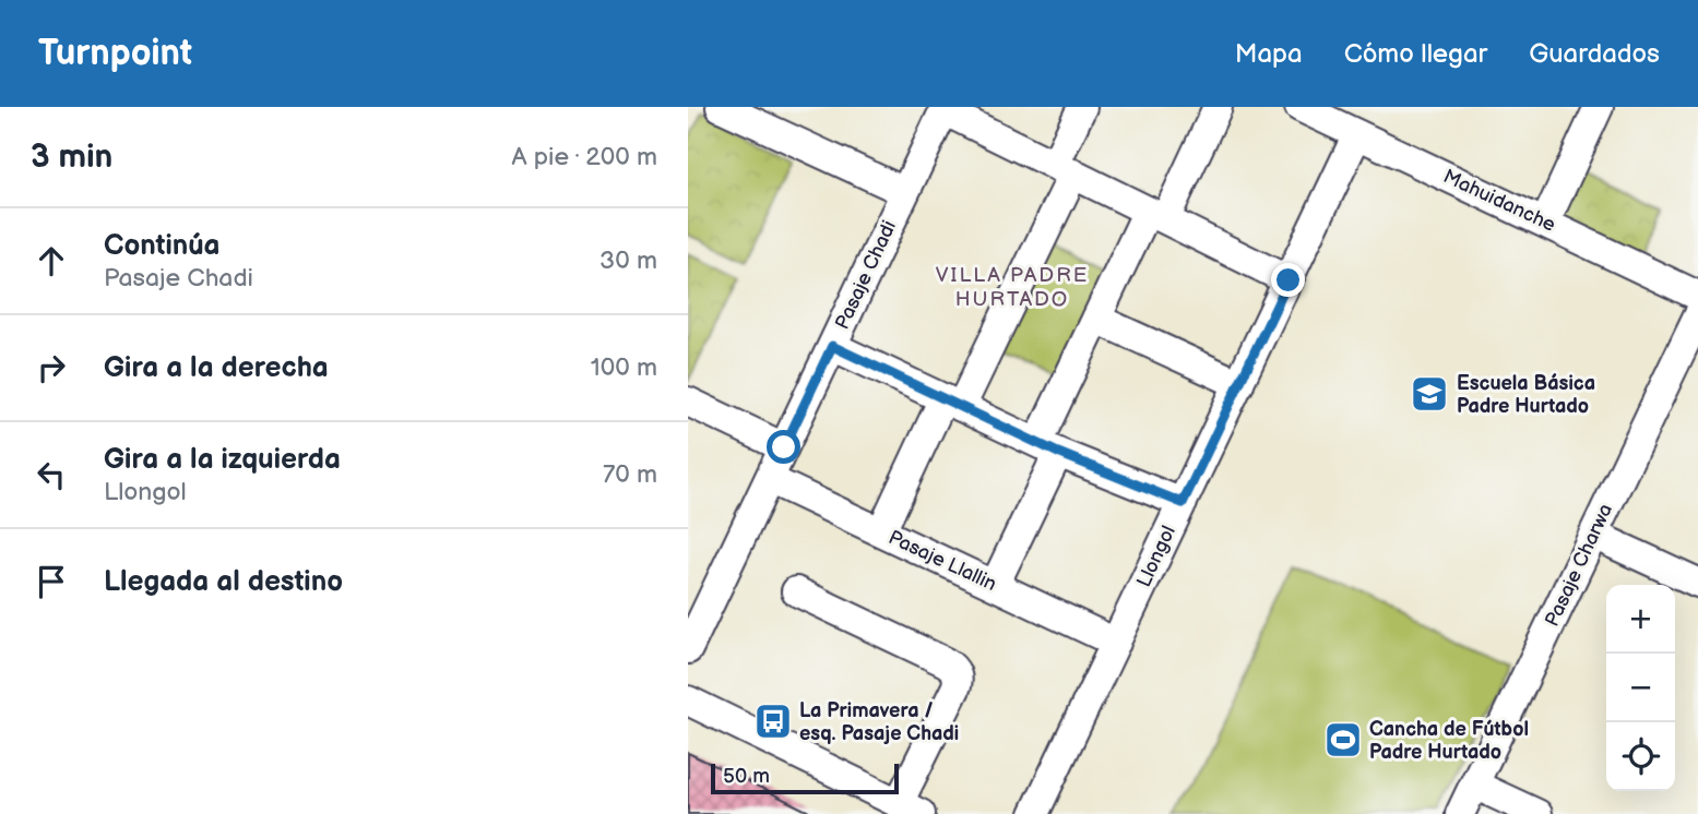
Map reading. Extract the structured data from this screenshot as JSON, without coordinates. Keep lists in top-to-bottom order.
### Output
{
  "streets": {
    "street": [
      "Mahuidanche",
      "Pasaje Chadi",
      "Llongol",
      "Pasaje Llallin",
      "Pasaje Charwa"
    ]
  },
  "crossings": [
    ["Mahuidanche", "Llongol"],
    ["Pasaje Chadi", "Pasaje Llallin"],
    ["Llongol", "Pasaje Llallin"]
  ],
  "districts": ["VILLA PADRE HURTADO"],
  "places": {
    "school or university": ["Escuela Básica Padre Hurtado"],
    "bus stop": ["La Primavera / esq. Pasaje Chadi"],
    "sports": ["Cancha de Fútbol Padre Hurtado"]
  },
  "scale_bar": "50 m",
  "page": {
    "header": "Turnpoint",
    "nav": ["Mapa", "Cómo llegar", "Guardados"],
    "heading": ["3 min", "A pie · 200 m"],
    "list": [
      ["Continúa", "Pasaje Chadi", "30 m"],
      ["Gira a la derecha", "100 m"],
      ["Gira a la izquierda", "Llongol", "70 m"],
      "Llegada al destino"
    ],
    "map_buttons": ["+", "−"],
    "scale": "50 m"
  }
}
